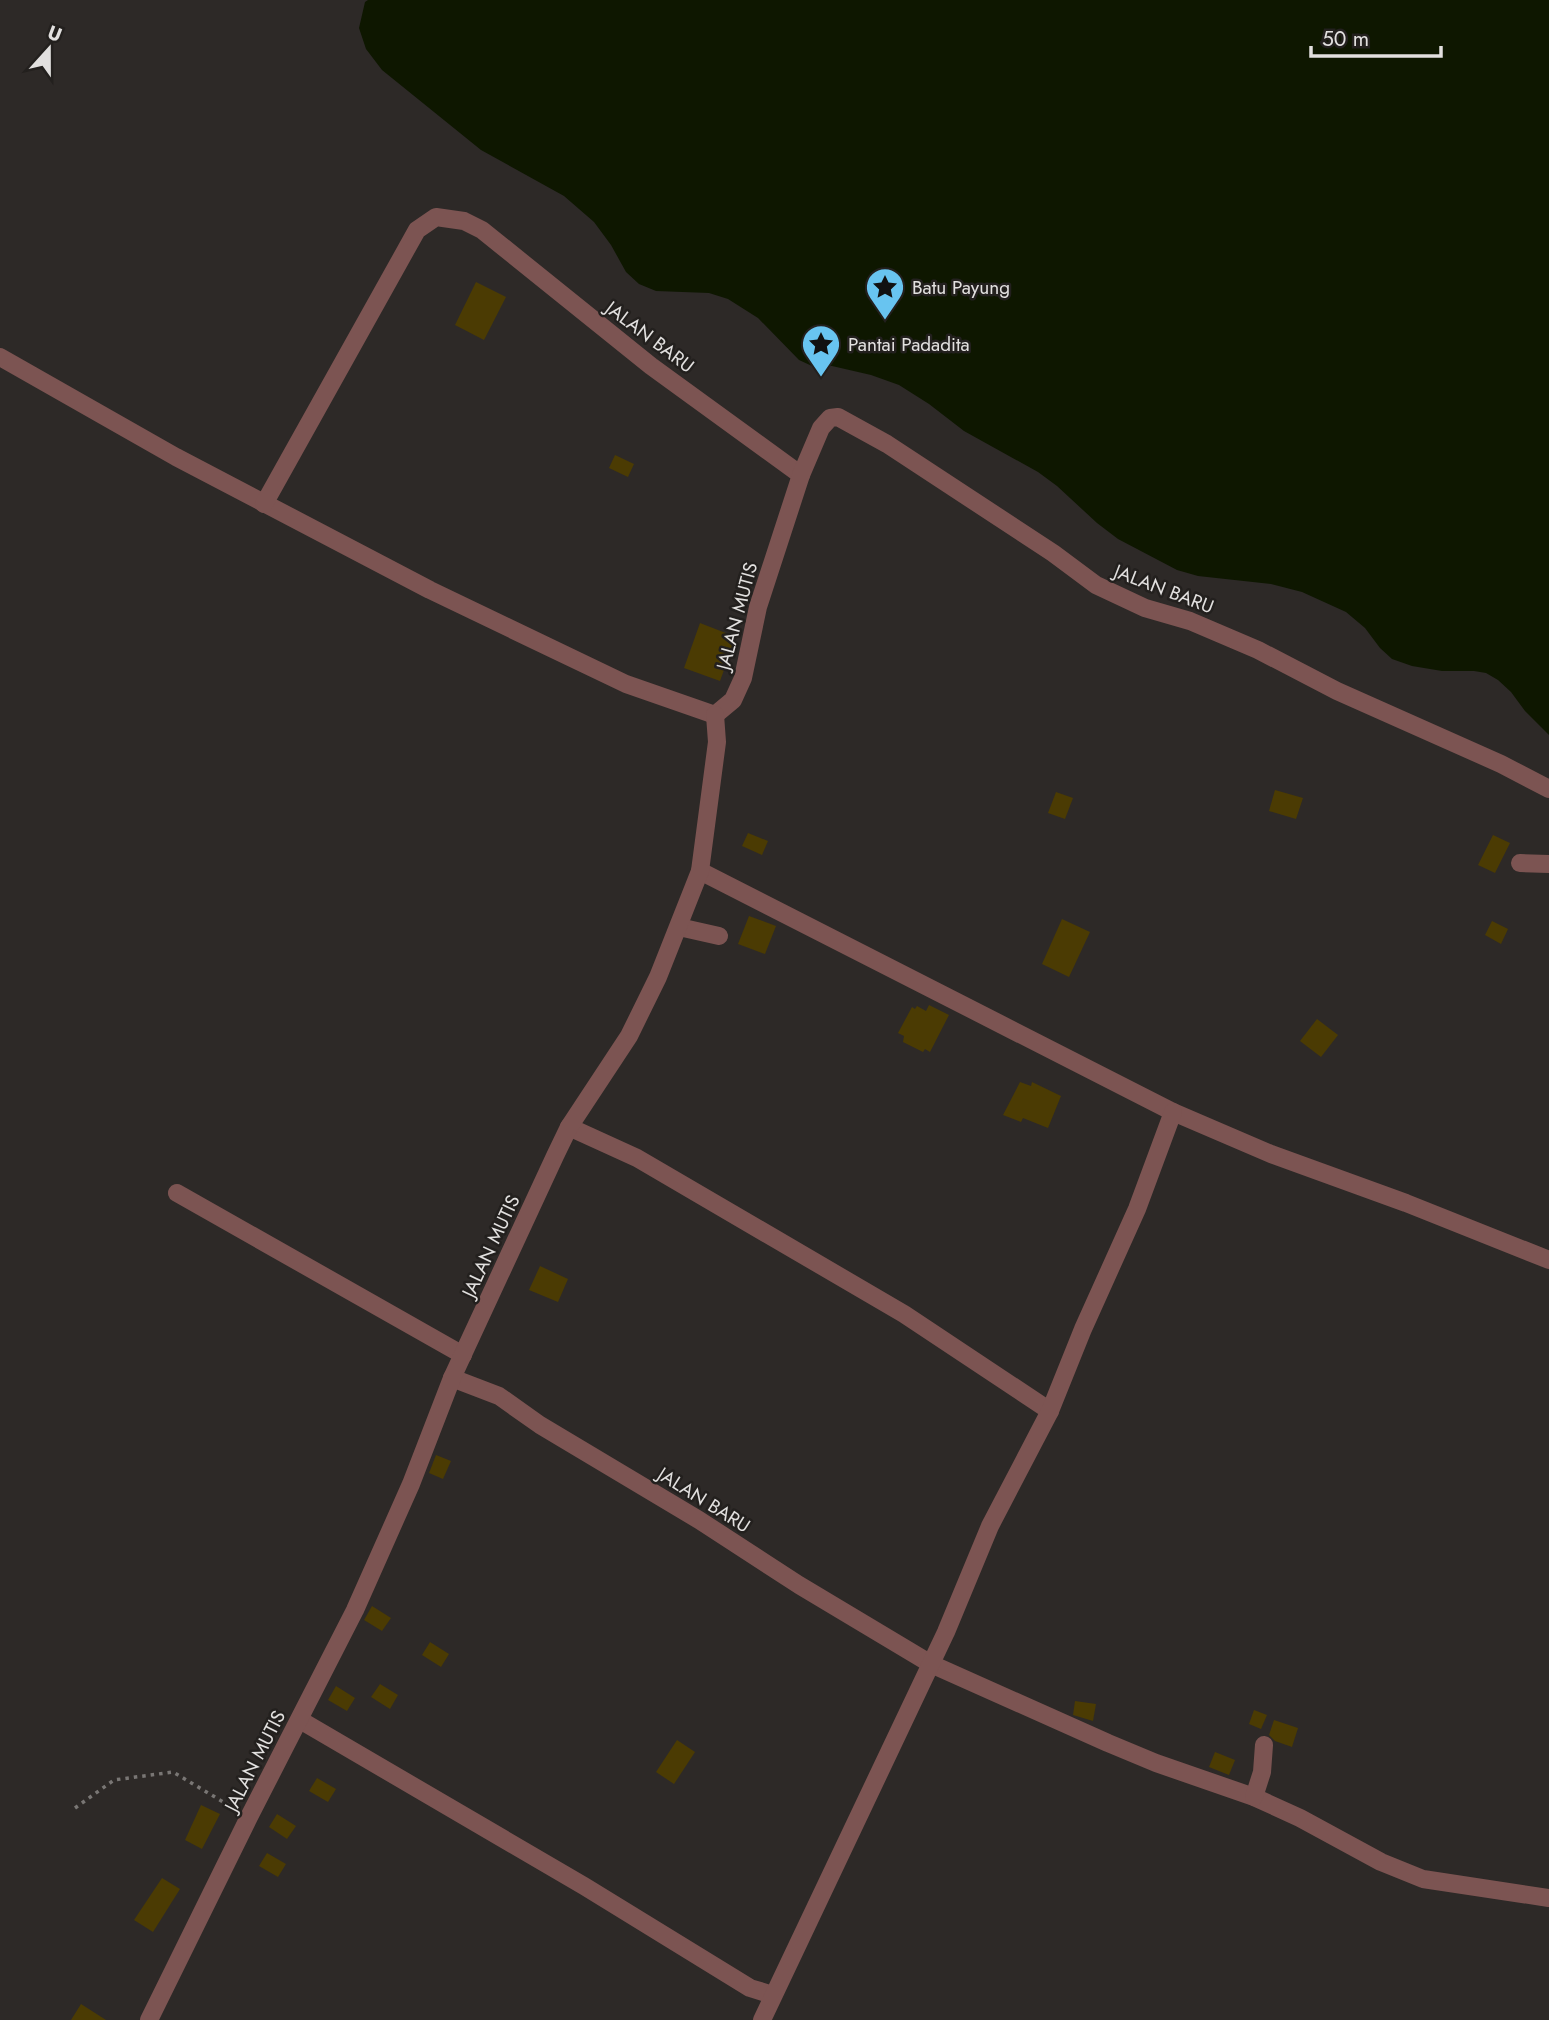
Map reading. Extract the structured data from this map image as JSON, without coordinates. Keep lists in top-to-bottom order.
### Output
{
  "streets": {
    "street": ["JALAN BARU", "JALAN MUTIS"]
  },
  "crossings": [
    ["JALAN BARU", "JALAN MUTIS"]
  ],
  "places": {
    "place": ["Batu Payung", "Pantai Padadita"]
  },
  "scale_bar": "50 m",
  "north": "top"
}
